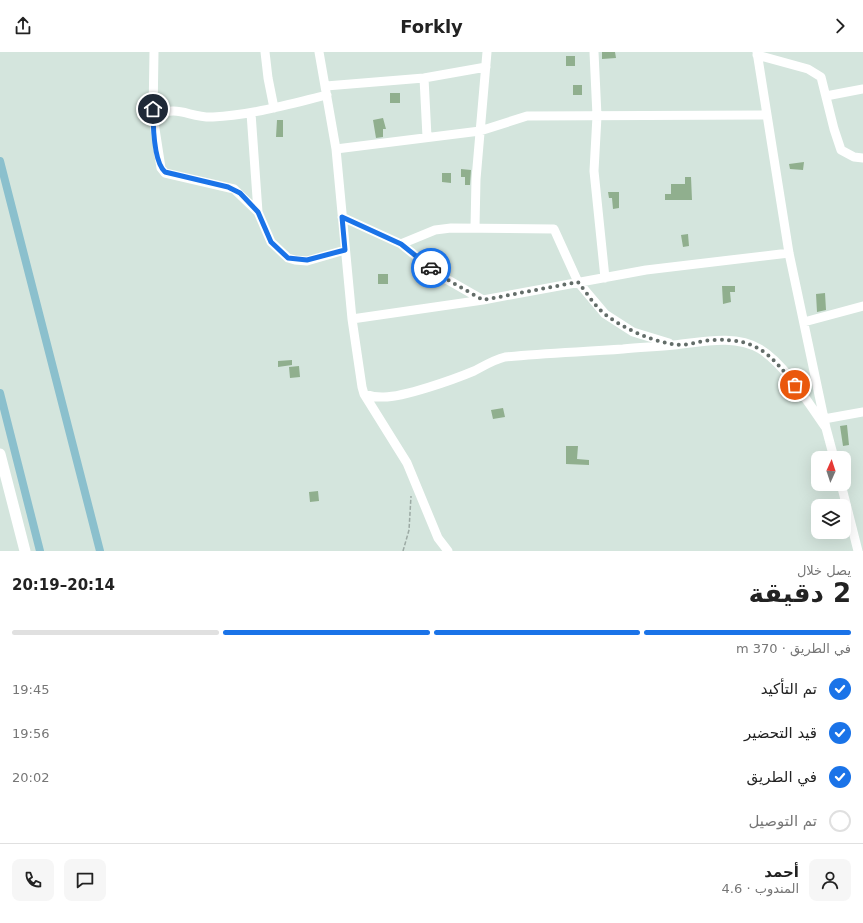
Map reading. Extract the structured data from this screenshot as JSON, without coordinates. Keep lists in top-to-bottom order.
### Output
{
  "north": "top",
  "page": {
    "header": "Forkly",
    "heading": ["2 دقيقة", "يصل خلال", "20:14–20:19"],
    "panel": ["أحمد", "المندوب · 4.6"],
    "bar": "في الطريق · 370 m",
    "list": [
      ["تم التأكيد", "19:45"],
      ["قيد التحضير", "19:56"],
      ["في الطريق", "20:02"],
      "تم التوصيل"
    ]
  }
}
